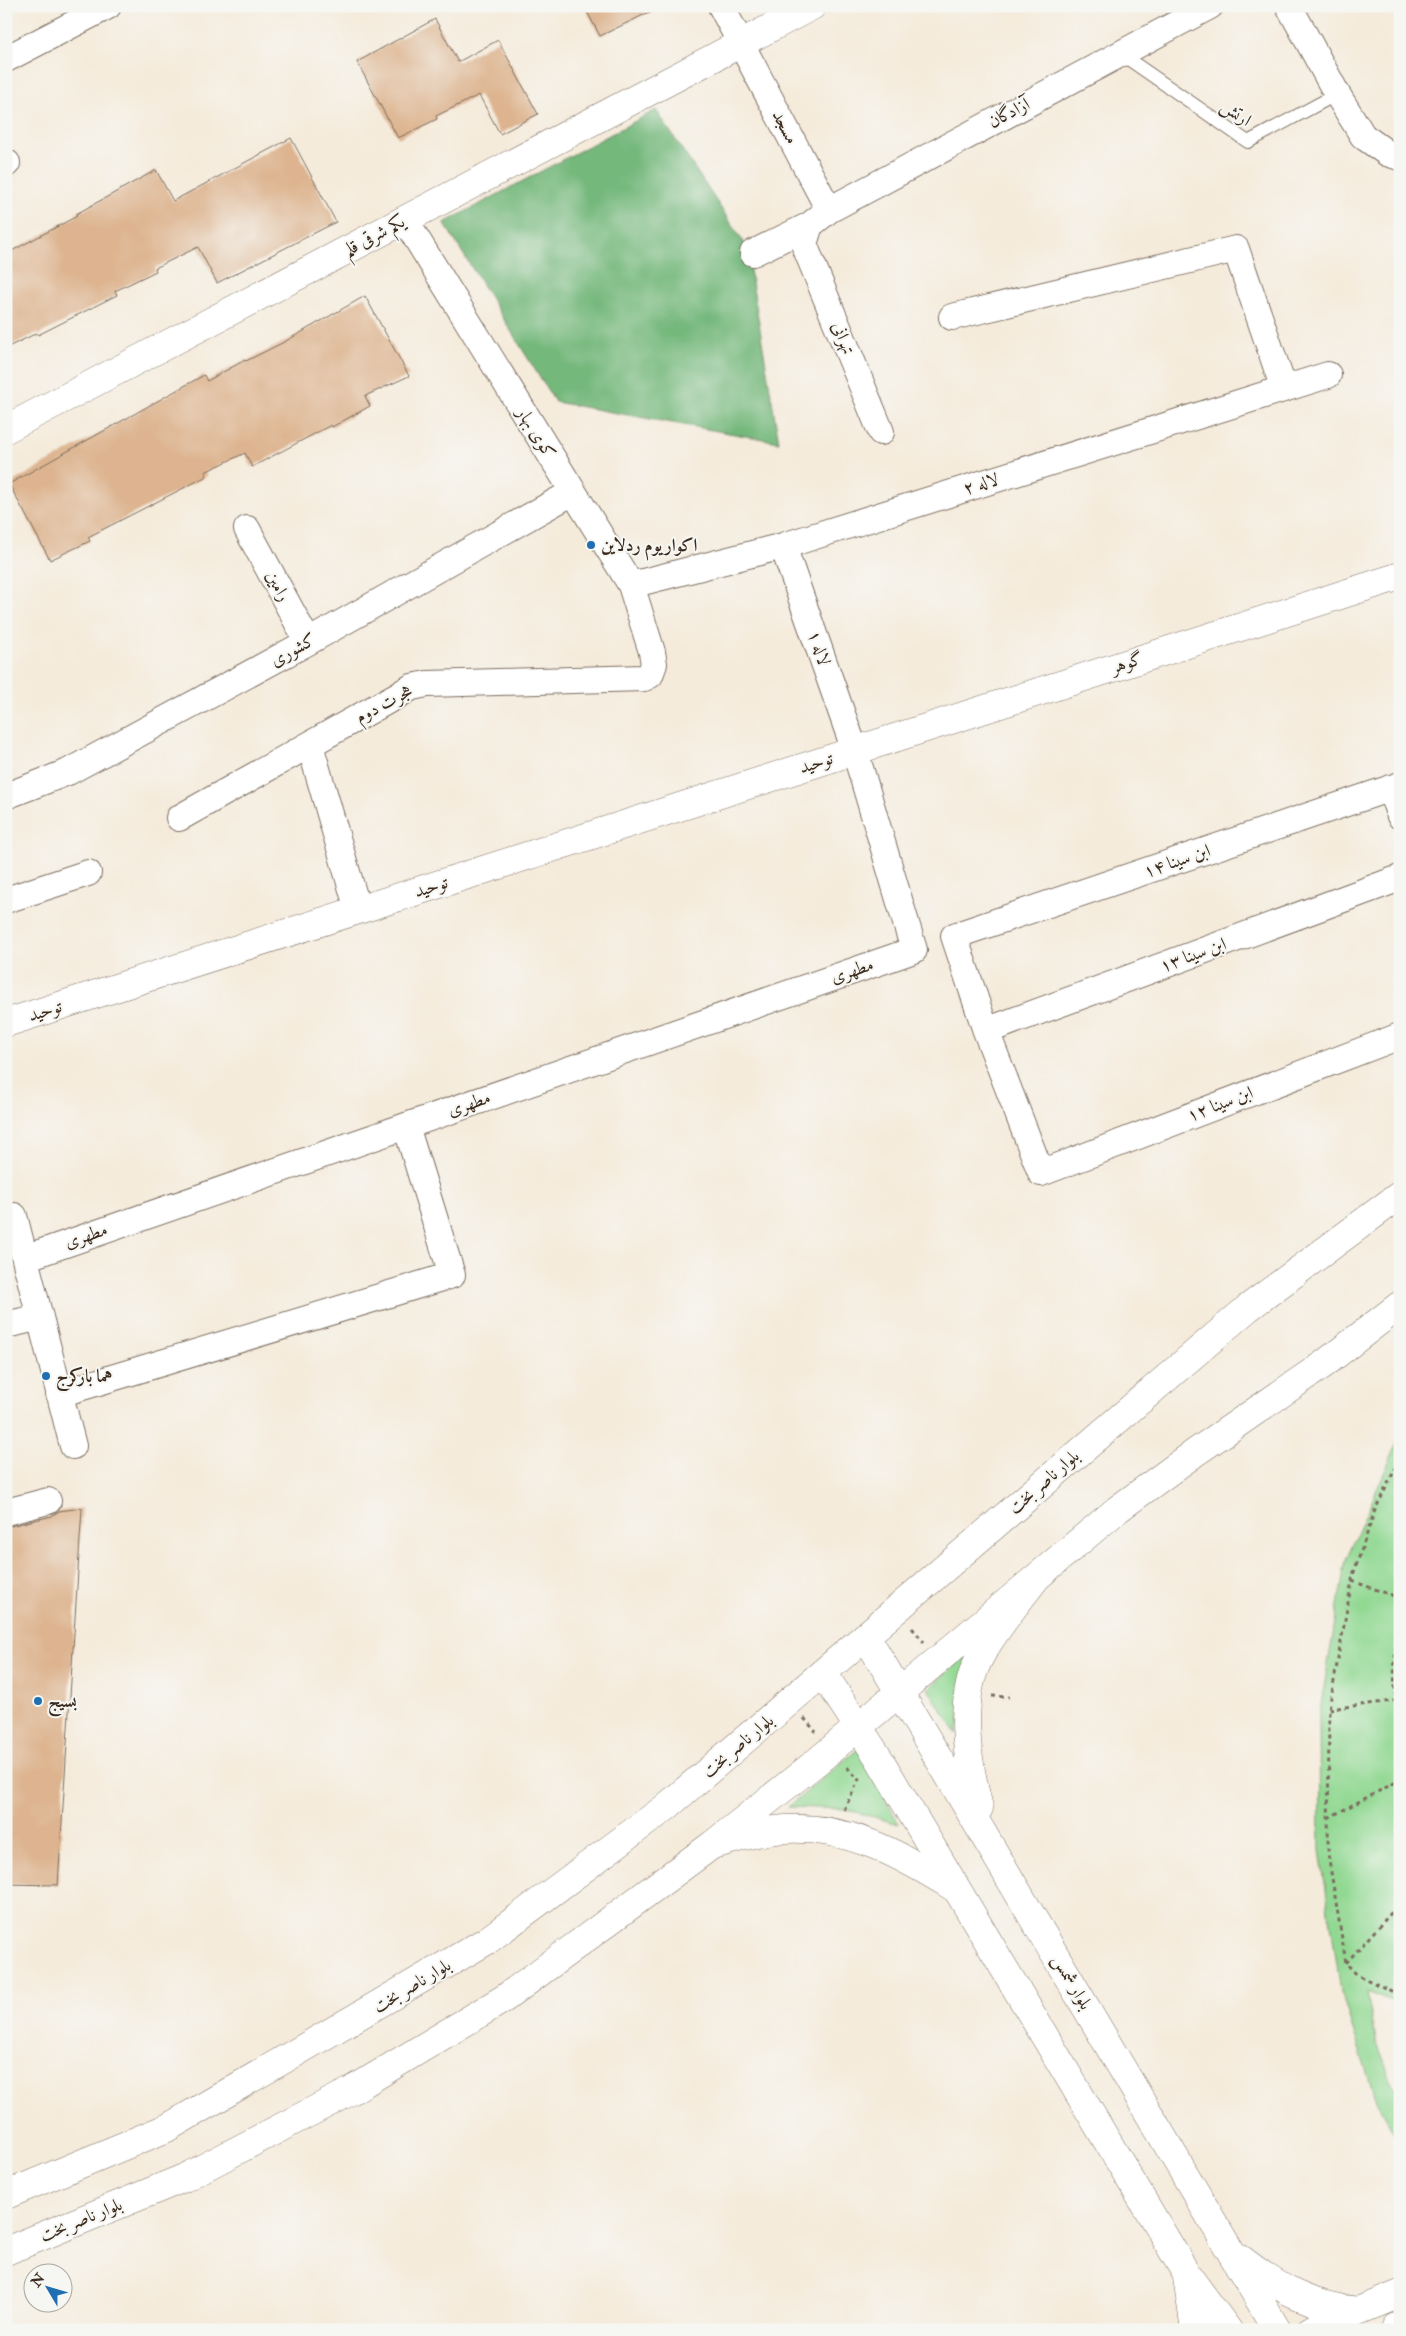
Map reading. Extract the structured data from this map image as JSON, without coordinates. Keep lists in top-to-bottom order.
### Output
{
  "streets": {
    "main road": [
      "یکم شرقی قلم",
      "گوهر",
      "توحید",
      "بلوار ناصر بخت",
      "بلوار شمس"
    ],
    "street": [
      "آزادگان",
      "مسجد",
      "تهرانی",
      "کوی بهار",
      "لاله ۲",
      "رامین",
      "لاله ۱",
      "کشوری",
      "هجرت دوم",
      "ابن سینا ۱۴",
      "ابن سینا ۱۳",
      "مطهری",
      "ابن سینا ۱۲"
    ],
    "lane": ["ارتش"]
  },
  "crossings": [
    ["آزادگان", "ارتش"],
    ["آزادگان", "مسجد"],
    ["آزادگان", "تهرانی"],
    ["مسجد", "یکم شرقی قلم"],
    ["مسجد", "تهرانی"],
    ["یکم شرقی قلم", "کوی بهار"],
    ["کوی بهار", "لاله ۲"],
    ["کوی بهار", "کشوری"],
    ["کوی بهار", "هجرت دوم"],
    ["لاله ۲", "لاله ۱"],
    ["رامین", "کشوری"],
    ["لاله ۱", "گوهر"],
    ["لاله ۱", "توحید"],
    ["لاله ۱", "مطهری"],
    ["گوهر", "توحید"],
    ["ابن سینا ۱۴", "ابن سینا ۱۳"],
    ["ابن سینا ۱۴", "ابن سینا ۱۲"],
    ["ابن سینا ۱۳", "ابن سینا ۱۲"],
    ["بلوار ناصر بخت", "بلوار شمس"]
  ],
  "places": ["اکواریوم ردلاین", "هما بارکرج", "بسیج"],
  "north": "top left"
}
